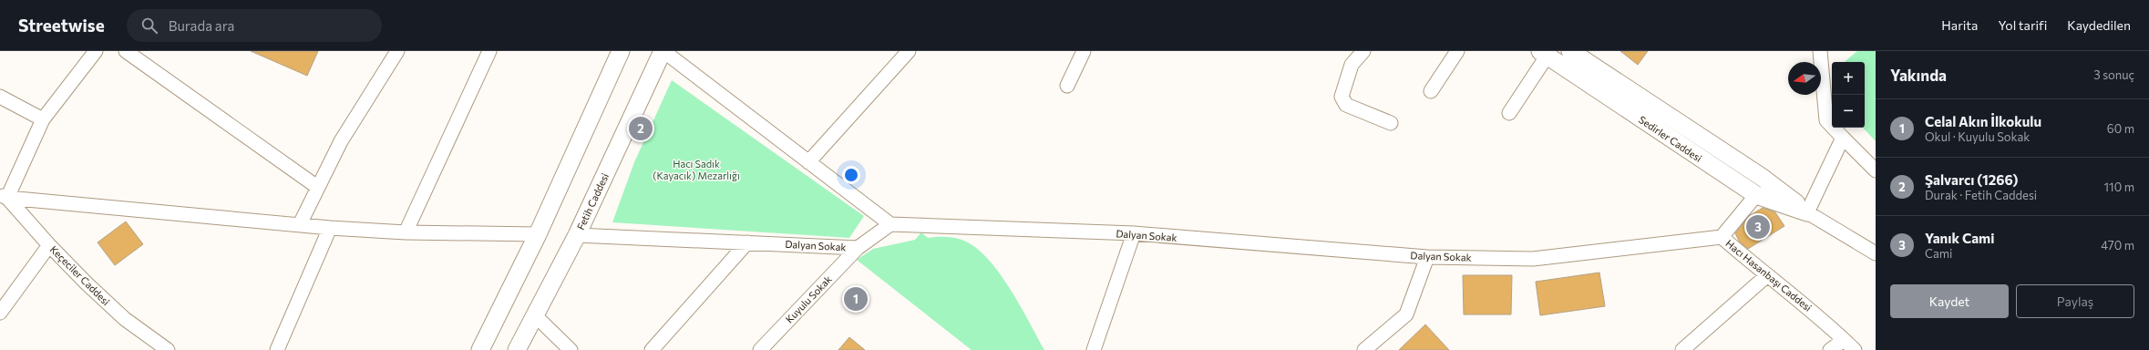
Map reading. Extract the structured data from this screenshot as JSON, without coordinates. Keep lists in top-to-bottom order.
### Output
{
  "streets": {
    "main road": ["Sedirler Caddesi", "Fetih Caddesi"],
    "street": [
      "Dalyan Sokak",
      "Keçeciler Caddesi",
      "Hacı Hasanbaşı Caddesi",
      "Kuyulu Sokak"
    ]
  },
  "crossings": [
    ["Sedirler Caddesi", "Hacı Hasanbaşı Caddesi"],
    ["Fetih Caddesi", "Dalyan Sokak"],
    ["Dalyan Sokak", "Hacı Hasanbaşı Caddesi"],
    ["Dalyan Sokak", "Kuyulu Sokak"]
  ],
  "parks": ["Hacı Sadık (Kayacık) Mezarlığı"],
  "north": "left",
  "page": {
    "header": "Streetwise",
    "search": "Burada ara",
    "nav": ["Harita", "Yol tarifi", "Kaydedilen"],
    "heading": ["Yakında", "3 sonuç"],
    "map_buttons": ["+", "−"],
    "list": [
      {
        "mark": "1",
        "name": "Celal Akın İlkokulu",
        "note": "Okul · Kuyulu Sokak",
        "value": "60 m"
      },
      {
        "mark": "2",
        "name": "Şalvarcı (1266)",
        "note": "Durak · Fetih Caddesi",
        "value": "110 m"
      },
      {
        "mark": "3",
        "name": "Yanık Cami",
        "note": "Cami",
        "value": "470 m"
      }
    ],
    "pins": ["2", "3", "1"],
    "buttons": ["Kaydet", "Paylaş"]
  }
}
